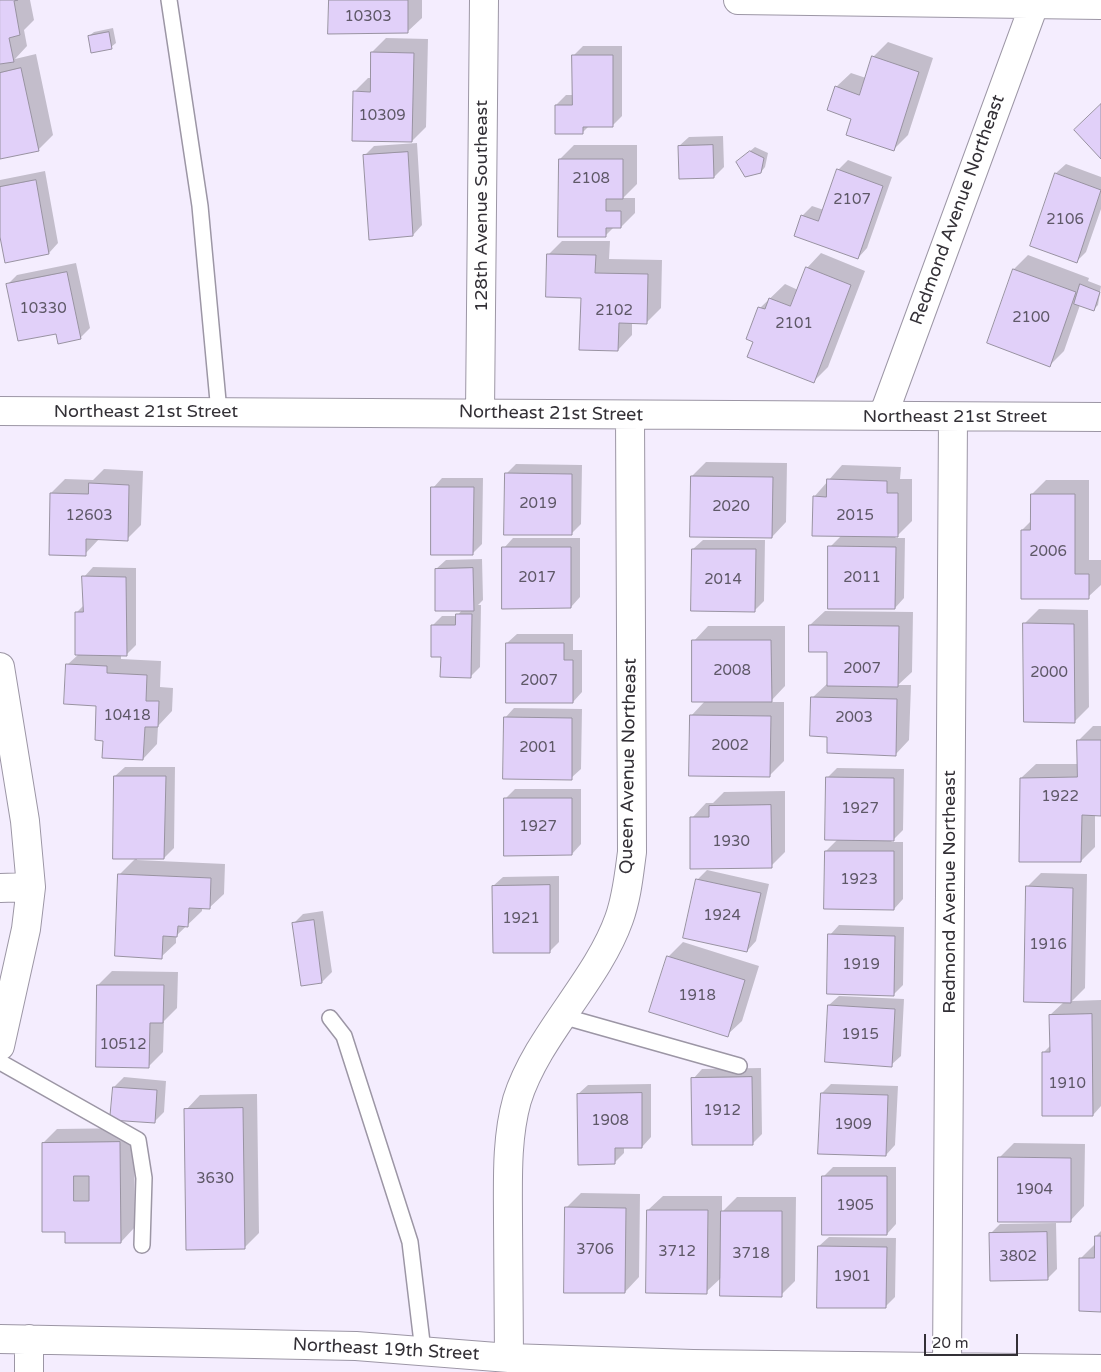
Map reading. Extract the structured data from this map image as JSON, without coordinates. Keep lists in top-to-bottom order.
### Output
{
  "streets": {
    "street": [
      "128th Avenue Southeast",
      "Redmond Avenue Northeast",
      "Northeast 21st Street",
      "Queen Avenue Northeast",
      "Northeast 19th Street"
    ]
  },
  "crossings": [
    ["128th Avenue Southeast", "Northeast 21st Street"],
    ["Redmond Avenue Northeast", "Northeast 21st Street"],
    ["Redmond Avenue Northeast", "Northeast 19th Street"],
    ["Northeast 21st Street", "Queen Avenue Northeast"],
    ["Queen Avenue Northeast", "Northeast 19th Street"]
  ],
  "house_numbers": [
    "10303",
    "10309",
    "2108",
    "2107",
    "2106",
    "10330",
    "2102",
    "2100",
    "2101",
    "2019",
    "2020",
    "12603",
    "2015",
    "2006",
    "2017",
    "2011",
    "2014",
    "2007",
    "2008",
    "2000",
    "2007",
    "10418",
    "2003",
    "2002",
    "2001",
    "1922",
    "1927",
    "1927",
    "1930",
    "1923",
    "1924",
    "1921",
    "1916",
    "1919",
    "1918",
    "1915",
    "10512",
    "1910",
    "1912",
    "1908",
    "1909",
    "3630",
    "1904",
    "1905",
    "3706",
    "3712",
    "3718",
    "3802",
    "1901"
  ],
  "scale_bar": "20 m"
}
